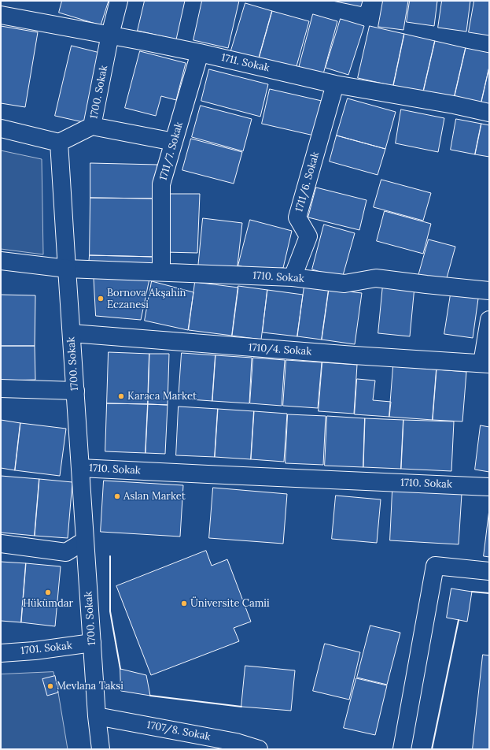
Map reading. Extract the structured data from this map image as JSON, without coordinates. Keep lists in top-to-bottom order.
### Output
{
  "streets": {
    "street": [
      "1711. Sokak",
      "1700. Sokak",
      "1711/7. Sokak",
      "1711/6. Sokak",
      "1710. Sokak",
      "1710/4. Sokak",
      "1701. Sokak",
      "1707/8. Sokak"
    ]
  },
  "crossings": [
    ["1711. Sokak", "1700. Sokak"],
    ["1711. Sokak", "1711/7. Sokak"],
    ["1711. Sokak", "1711/6. Sokak"],
    ["1700. Sokak", "1710. Sokak"],
    ["1700. Sokak", "1710/4. Sokak"],
    ["1700. Sokak", "1701. Sokak"],
    ["1700. Sokak", "1707/8. Sokak"],
    ["1711/7. Sokak", "1710. Sokak"],
    ["1711/6. Sokak", "1710. Sokak"]
  ],
  "places": [
    "Bornova Akşahin Eczanesi",
    "Karaca Market",
    "Aslan Market",
    "Hükümdar",
    "Üniversite Camii",
    "Mevlana Taksi"
  ]
}
